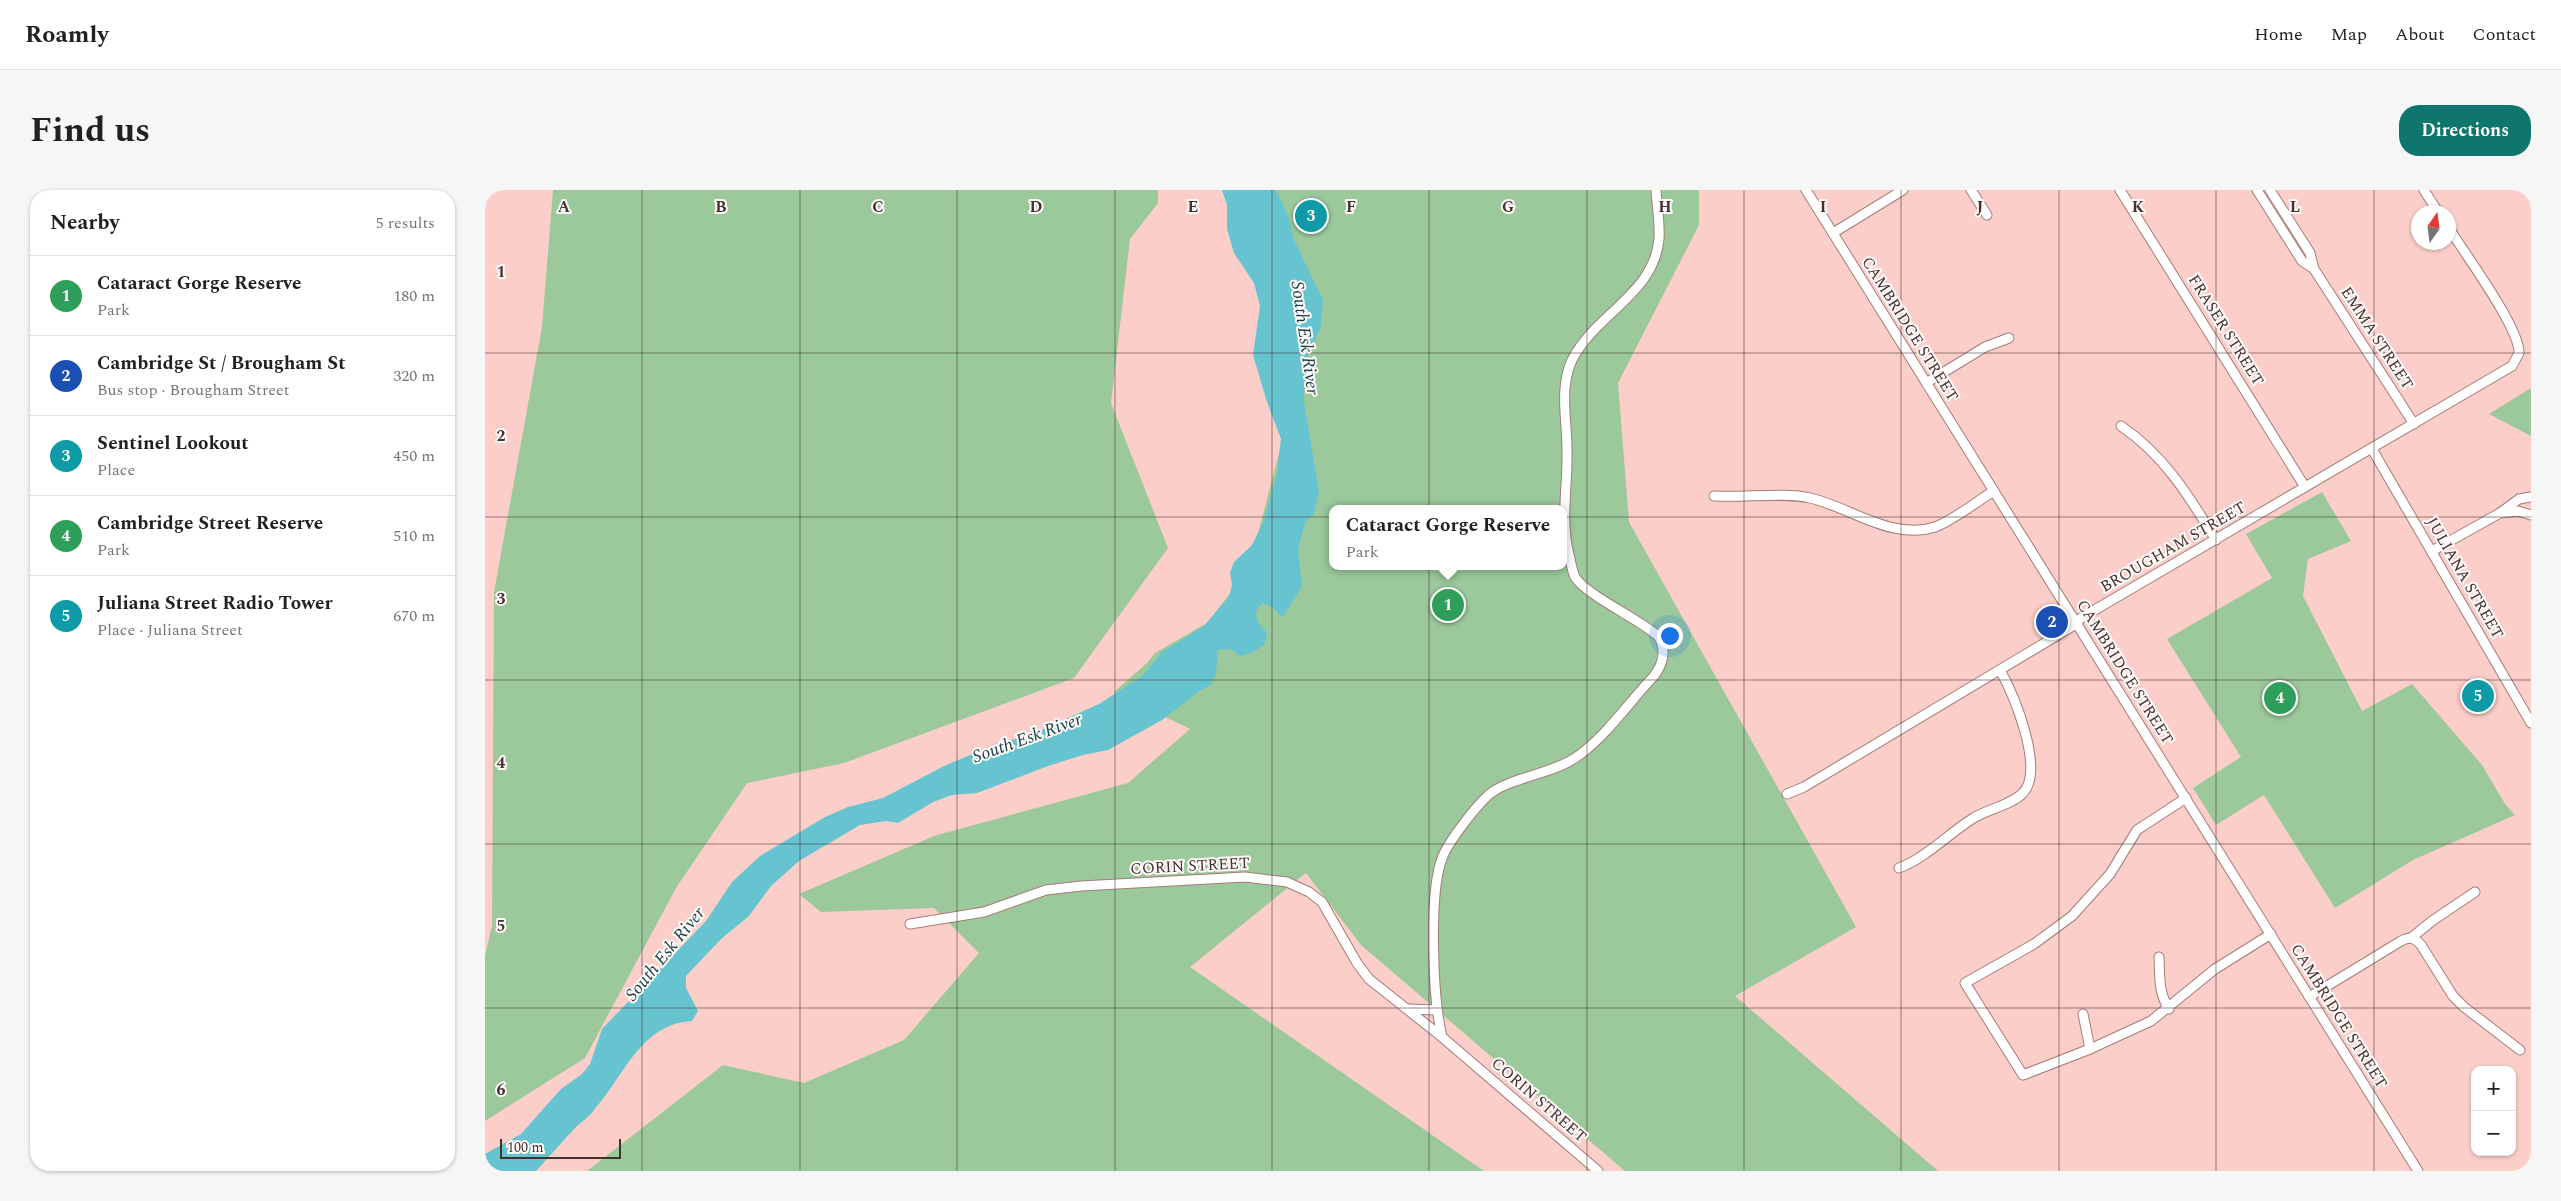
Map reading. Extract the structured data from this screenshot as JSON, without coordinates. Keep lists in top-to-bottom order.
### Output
{
  "streets": {
    "street": [
      "CAMBRIDGE STREET",
      "FRASER STREET",
      "EMMA STREET",
      "BROUGHAM STREET",
      "JULIANA STREET",
      "CORIN STREET"
    ]
  },
  "crossings": [
    ["CAMBRIDGE STREET", "BROUGHAM STREET"],
    ["FRASER STREET", "BROUGHAM STREET"],
    ["EMMA STREET", "BROUGHAM STREET"],
    ["BROUGHAM STREET", "JULIANA STREET"]
  ],
  "water": ["South Esk River"],
  "scale_bar": "100 m",
  "north": "top",
  "page": {
    "header": "Roamly",
    "nav": [
      "Home",
      "Map",
      "About",
      "Contact"
    ],
    "title": "Find us",
    "buttons": "Directions",
    "heading": ["Nearby", "5 results"],
    "pins": [
      "3",
      "1",
      "2",
      "5",
      "4"
    ],
    "list": [
      {
        "mark": "1",
        "name": "Cataract Gorge Reserve",
        "note": "Park",
        "value": "180 m"
      },
      {
        "mark": "2",
        "name": "Cambridge St / Brougham St",
        "note": "Bus stop · Brougham Street",
        "value": "320 m"
      },
      {
        "mark": "3",
        "name": "Sentinel Lookout",
        "note": "Place",
        "value": "450 m"
      },
      {
        "mark": "4",
        "name": "Cambridge Street Reserve",
        "note": "Park",
        "value": "510 m"
      },
      {
        "mark": "5",
        "name": "Juliana Street Radio Tower",
        "note": "Place · Juliana Street",
        "value": "670 m"
      }
    ],
    "popup": ["Cataract Gorge Reserve", "Park"],
    "map_buttons": ["+", "−"],
    "scale": "100 m"
  },
  "grid": {
    "columns": [
      "A",
      "B",
      "C",
      "D",
      "E",
      "F",
      "G",
      "H",
      "I",
      "J",
      "K",
      "L"
    ],
    "rows": [
      "1",
      "2",
      "3",
      "4",
      "5",
      "6"
    ]
  }
}
